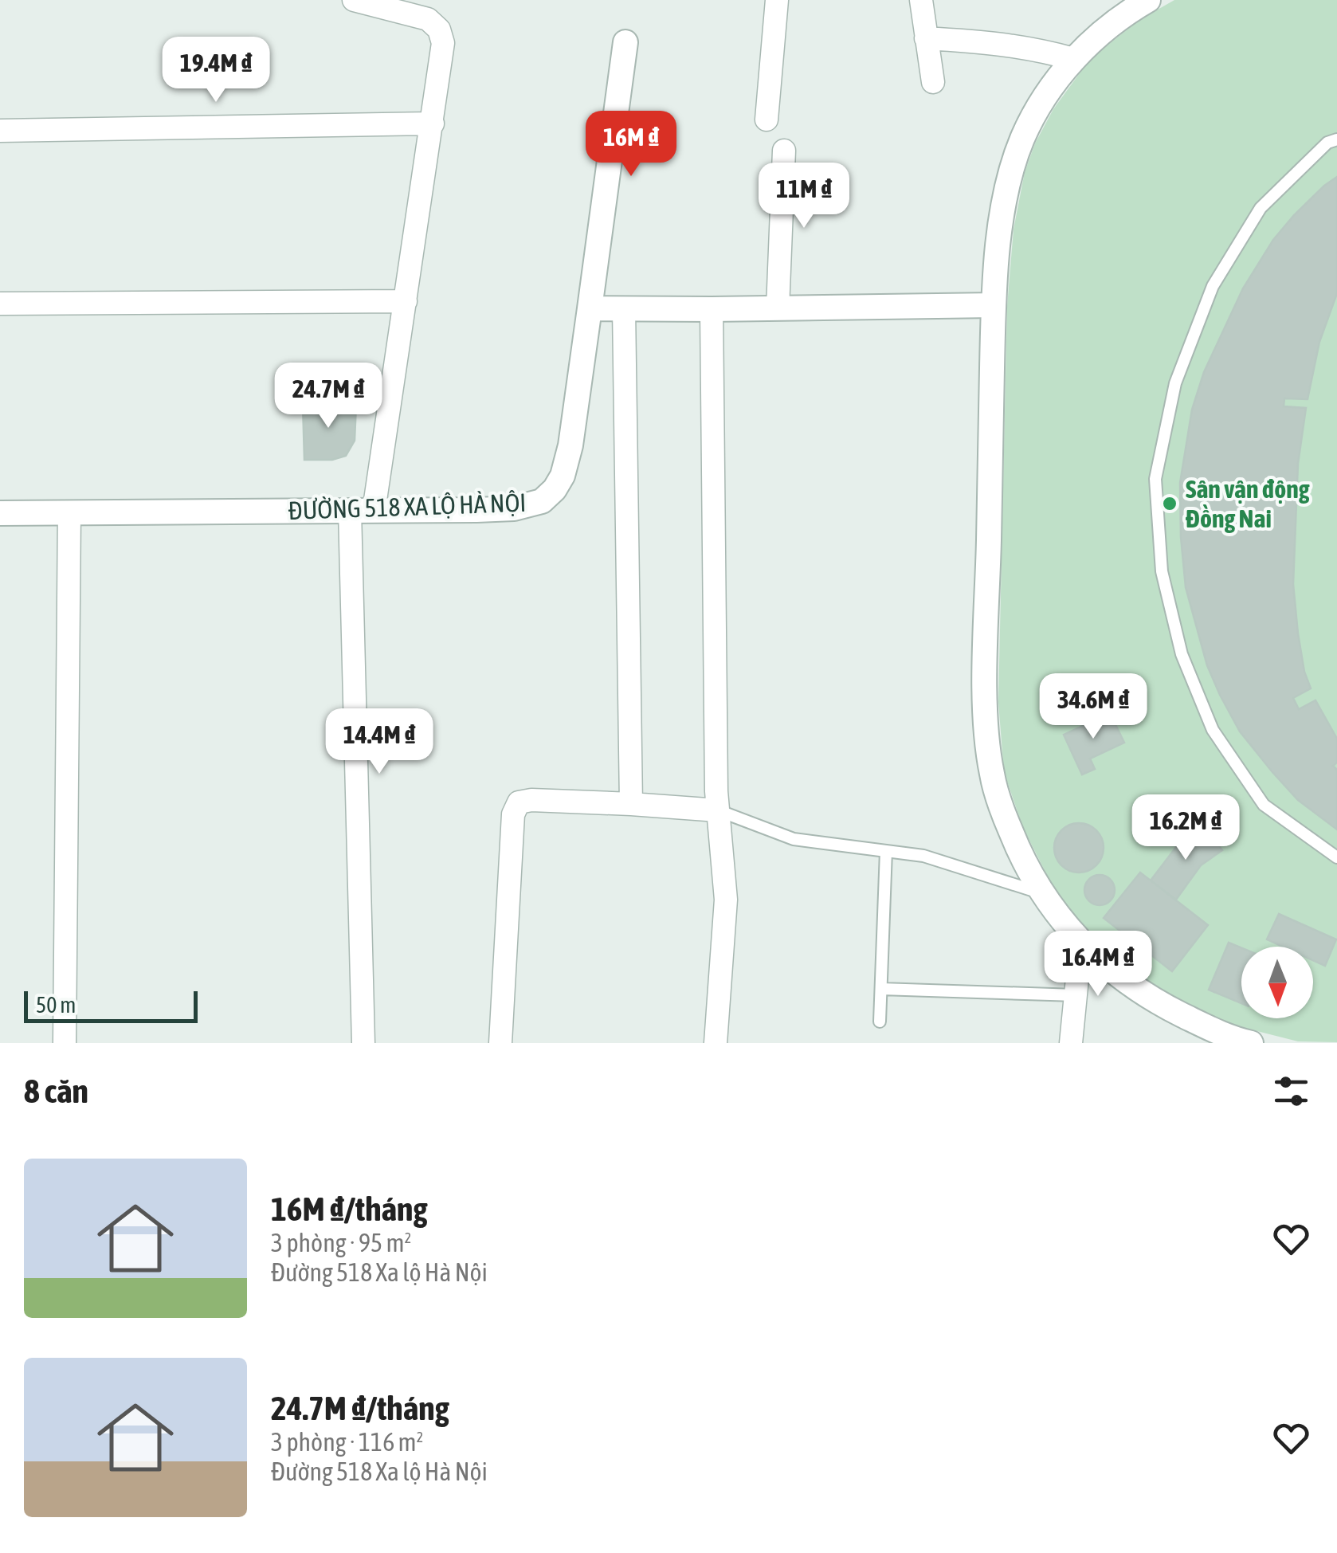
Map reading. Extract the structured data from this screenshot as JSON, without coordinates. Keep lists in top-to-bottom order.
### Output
{
  "streets": {
    "street": ["ĐƯỜNG 518 XA LỘ HÀ NỘI"]
  },
  "places": ["Sân vận động Đồng Nai"],
  "scale_bar": "50 m",
  "north": "bottom",
  "page": {
    "price": [
      "19.4M ₫",
      "16M ₫",
      "11M ₫",
      "24.7M ₫",
      "34.6M ₫",
      "14.4M ₫",
      "16.2M ₫",
      "16.4M ₫"
    ],
    "scale": "50 m",
    "heading": "8 căn",
    "list": [
      {
        "name": "16M ₫/tháng",
        "note": "3 phòng · 95 m² · Đường 518 Xa lộ Hà Nội"
      },
      {
        "name": "24.7M ₫/tháng",
        "note": "3 phòng · 116 m² · Đường 518 Xa lộ Hà Nội"
      }
    ]
  }
}
